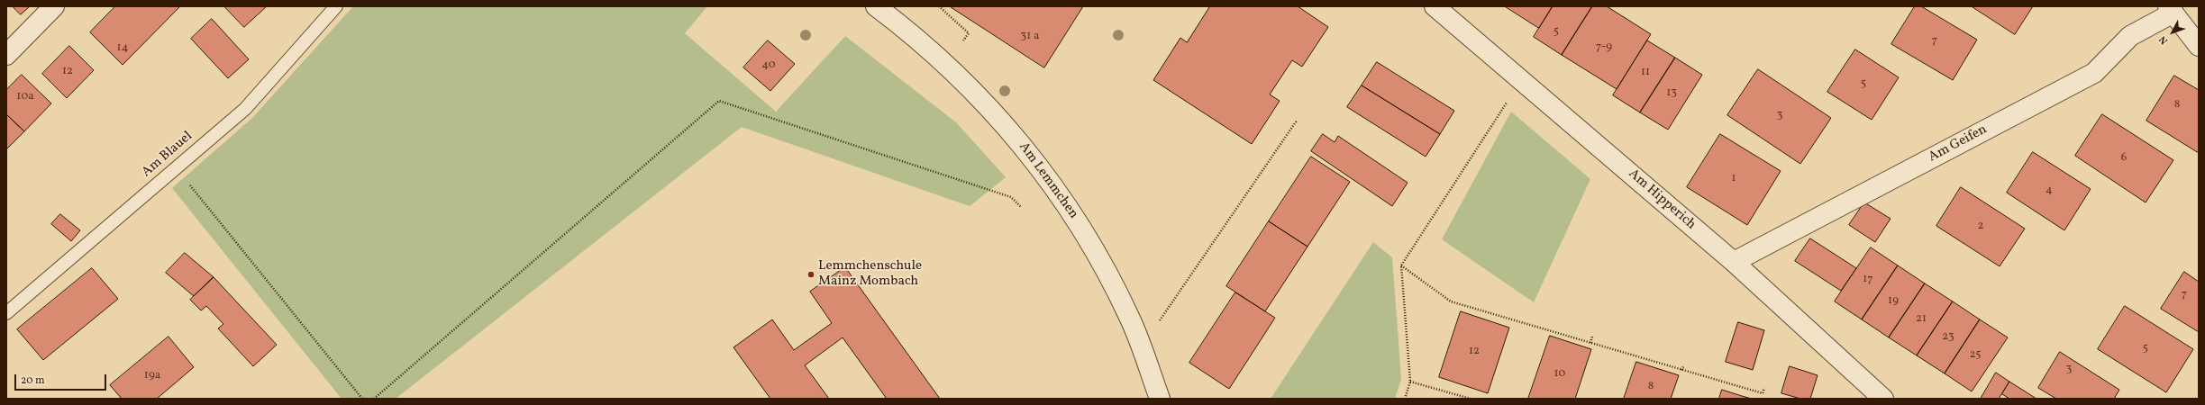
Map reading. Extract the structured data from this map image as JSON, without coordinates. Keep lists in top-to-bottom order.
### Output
{
  "streets": {
    "street": ["Am Geifen", "Am Lemmchen", "Am Hipperich"],
    "lane": ["Am Blauel"]
  },
  "crossings": [
    ["Am Geifen", "Am Hipperich"]
  ],
  "places": ["Lemmchenschule Mainz Mombach"],
  "house_numbers": [
    "5",
    "31 a",
    "7",
    "7-9",
    "14",
    "40",
    "12",
    "11",
    "5",
    "13",
    "10a",
    "8",
    "3",
    "6",
    "1",
    "4",
    "2",
    "17",
    "7",
    "19",
    "21",
    "23",
    "5",
    "12",
    "25",
    "3",
    "10",
    "19a",
    "8"
  ],
  "scale_bar": "20 m",
  "north": "bottom left"
}
